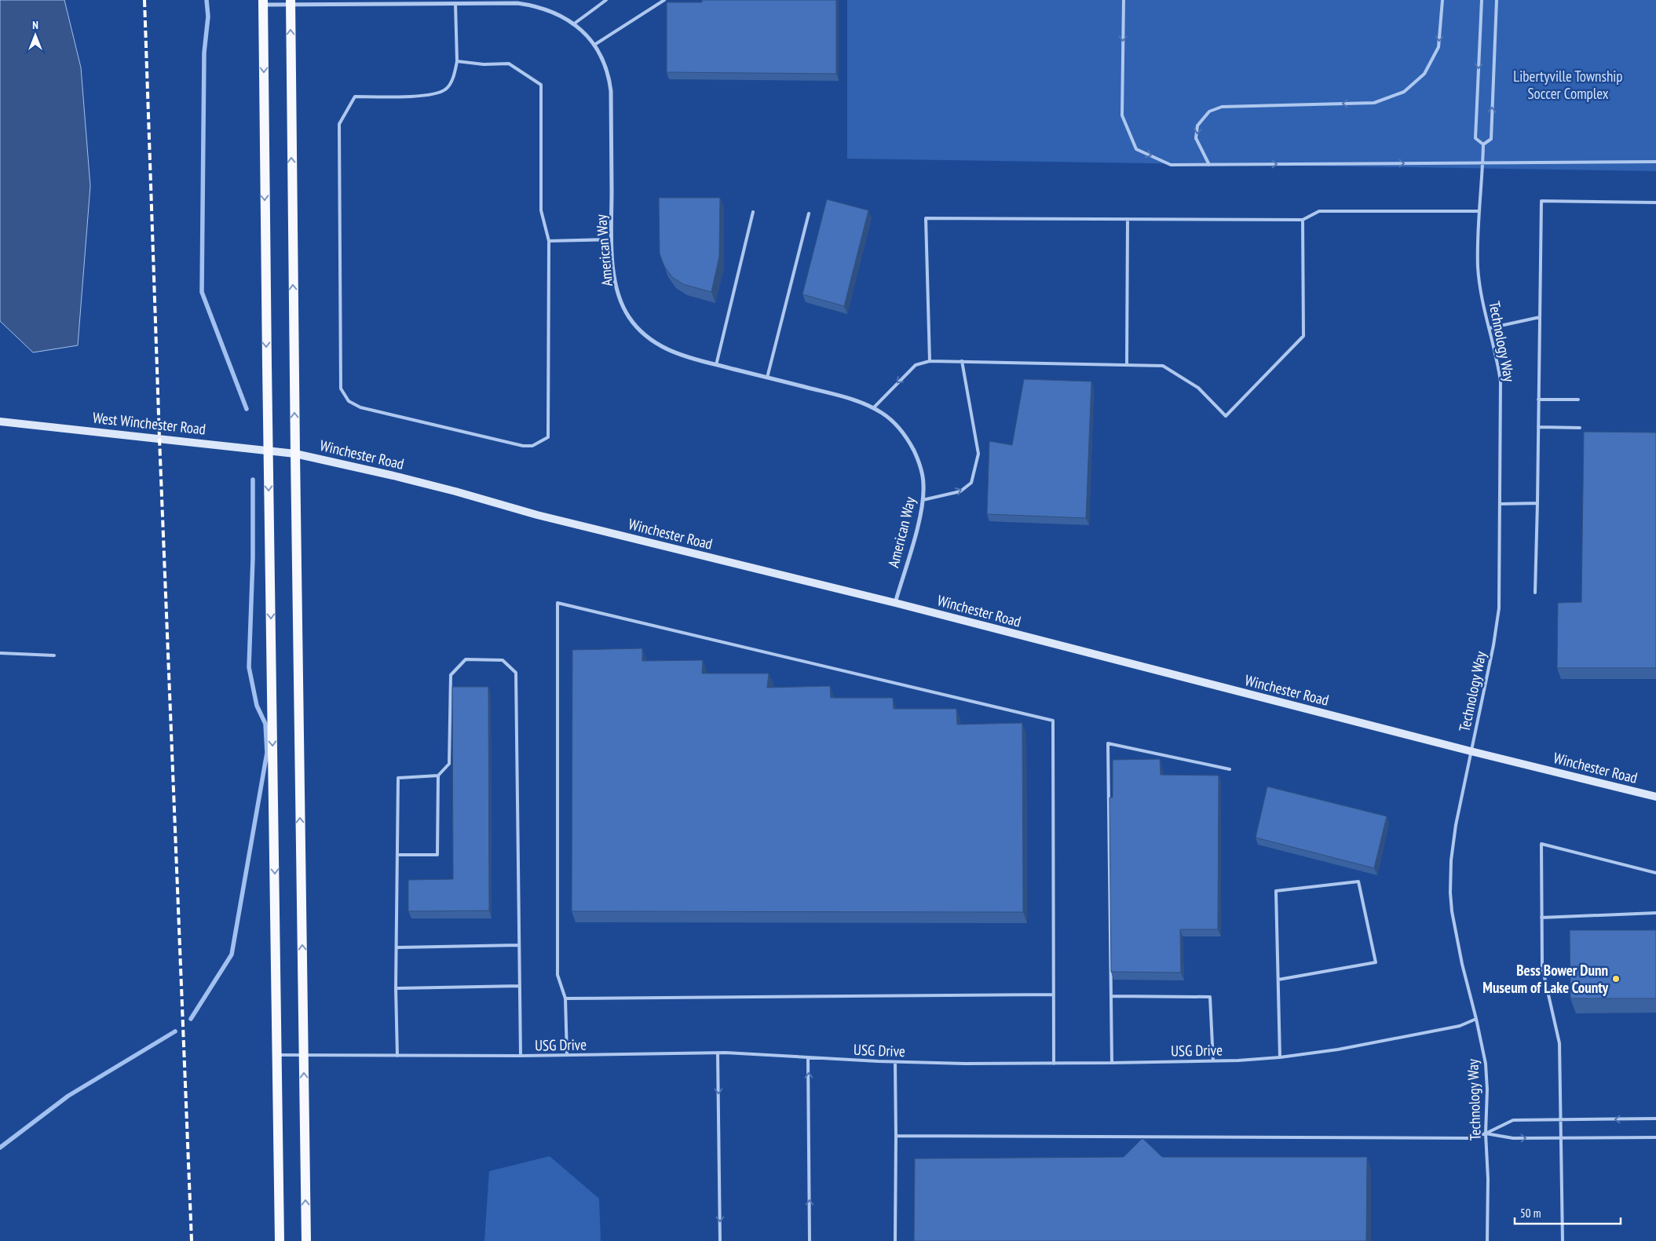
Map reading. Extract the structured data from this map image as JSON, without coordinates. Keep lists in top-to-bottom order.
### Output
{
  "streets": {
    "main road": ["West Winchester Road", "Winchester Road"],
    "street": ["American Way"],
    "lane": ["Technology Way", "USG Drive"]
  },
  "crossings": [
    ["American Way", "Winchester Road"],
    ["Technology Way", "Winchester Road"],
    ["Technology Way", "USG Drive"],
    ["West Winchester Road", "Winchester Road"]
  ],
  "parks": ["Libertyville Township Soccer Complex"],
  "places": ["Bess Bower Dunn Museum of Lake County"],
  "scale_bar": "50 m",
  "north": "top"
}
